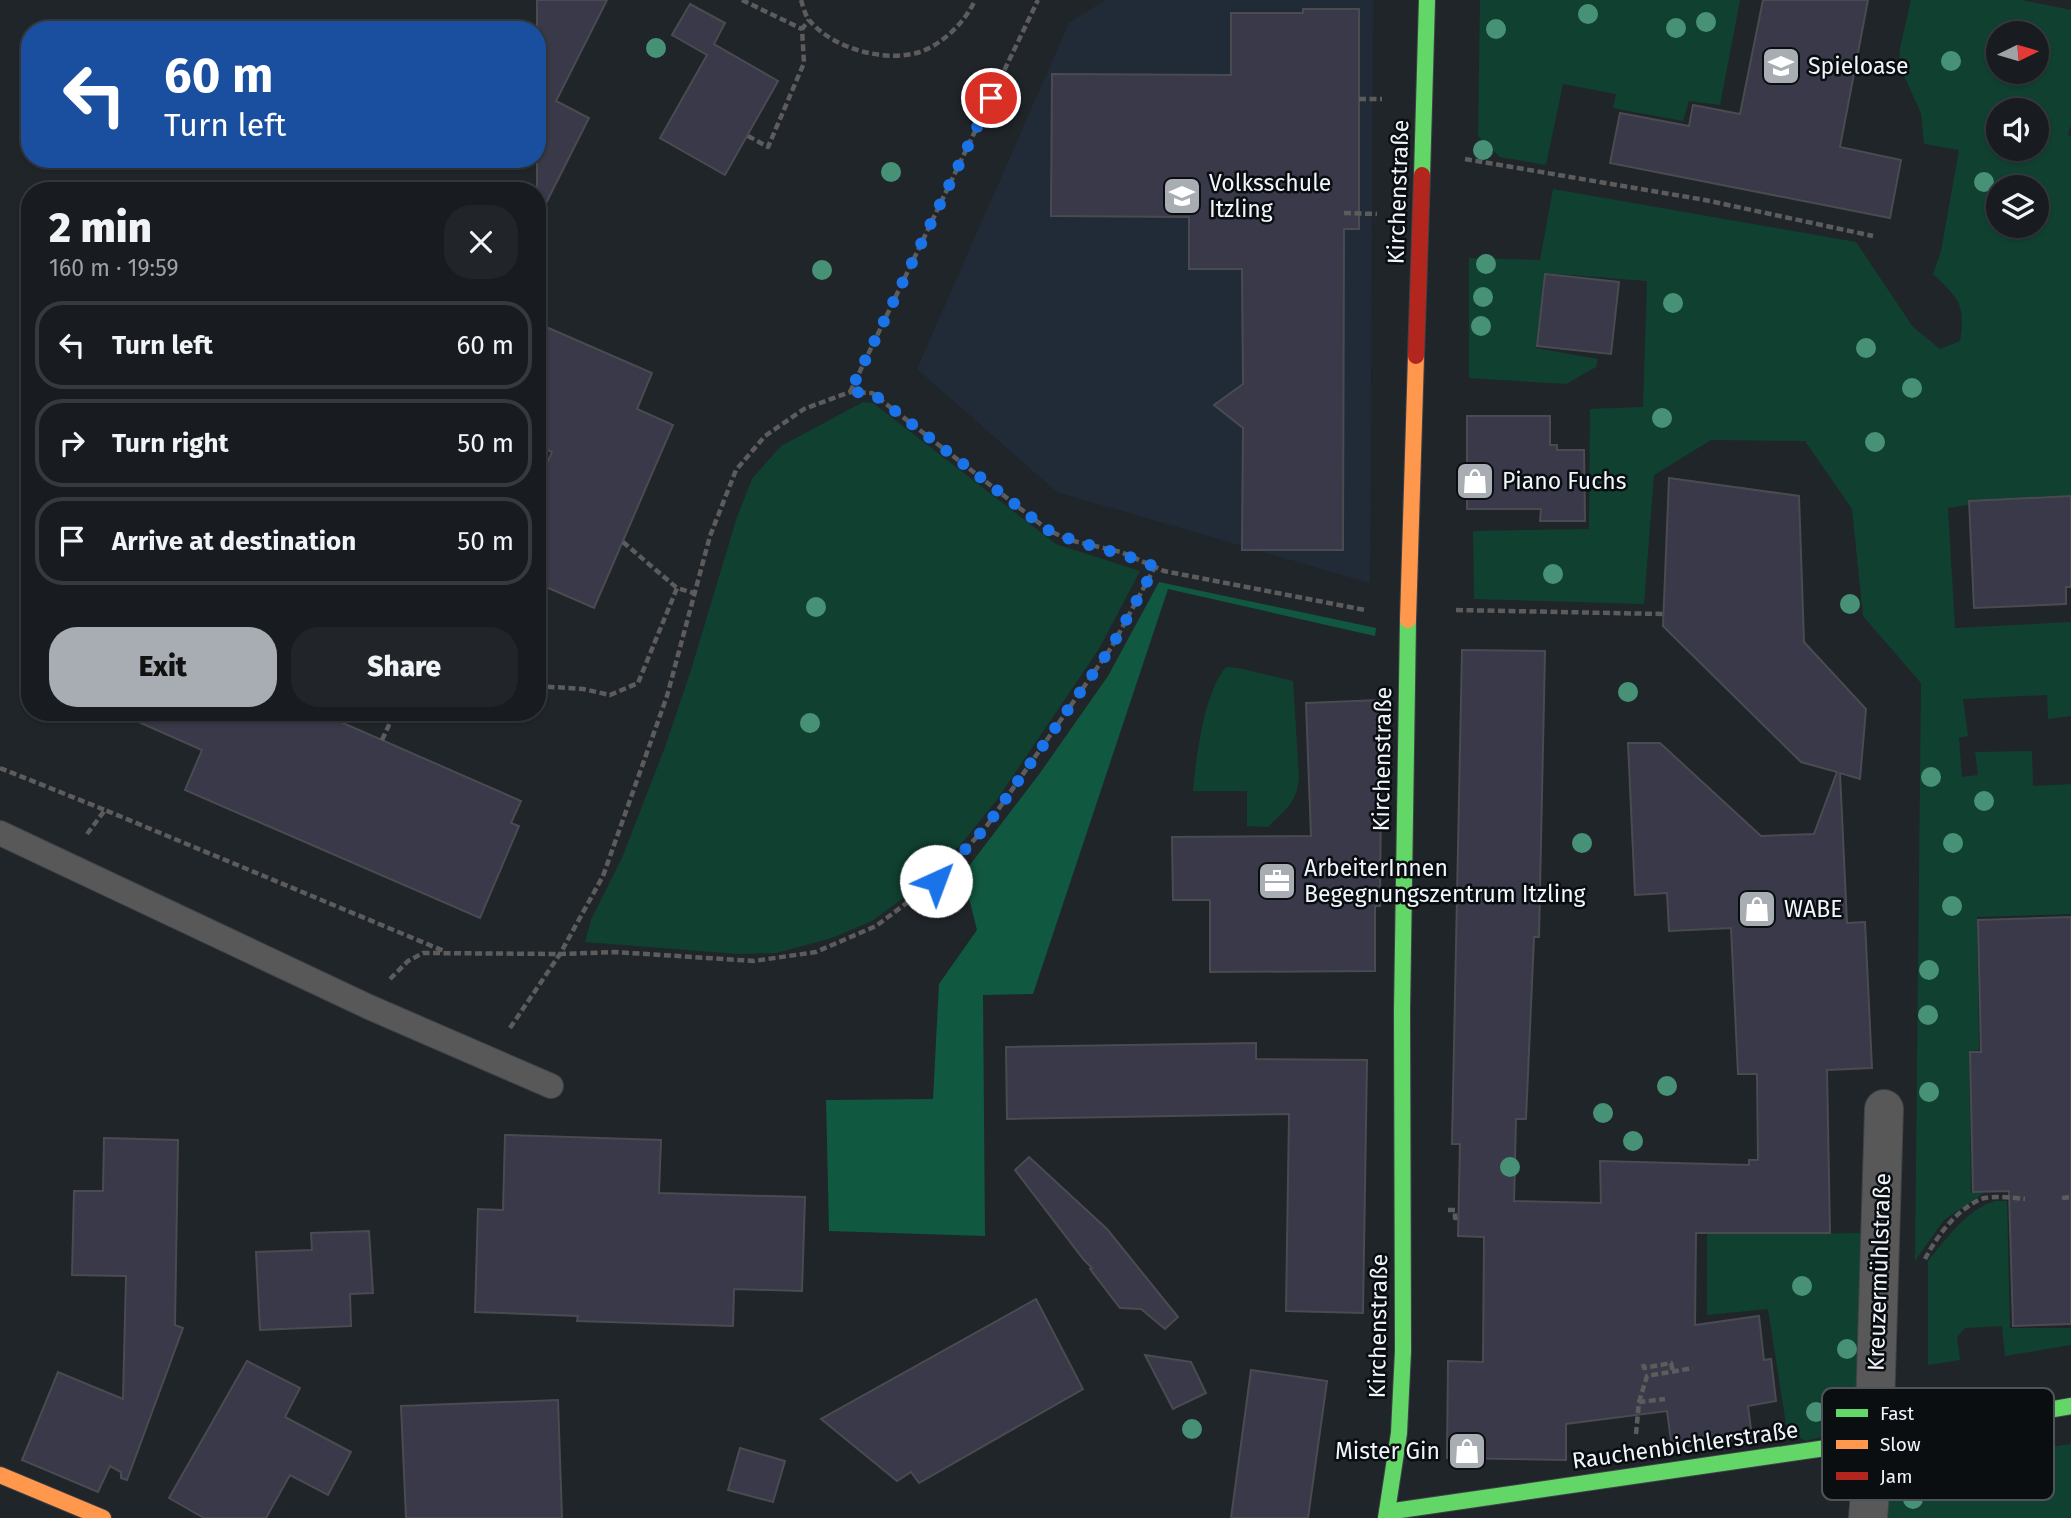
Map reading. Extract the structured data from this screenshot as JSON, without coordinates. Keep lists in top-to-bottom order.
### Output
{
  "streets": {
    "street": ["Kirchenstraße", "Kreuzermühlstraße", "Rauchenbichlerstraße"]
  },
  "crossings": [
    ["Kirchenstraße", "Rauchenbichlerstraße"]
  ],
  "places": {
    "school or university": ["Spieloase", "Volksschule Itzling"],
    "shop": ["Piano Fuchs", "WABE", "Mister Gin"],
    "office": ["ArbeiterInnen Begegnungszentrum Itzling"]
  },
  "legend": ["Fast", "Slow", "Jam"],
  "north": "right",
  "page": {
    "turn": ["60 m", "Turn left"],
    "heading": ["2 min", "160 m · 19:59"],
    "list": [
      {
        "name": "Turn left",
        "value": "60 m"
      },
      {
        "name": "Turn right",
        "value": "50 m"
      },
      {
        "name": "Arrive at destination",
        "value": "50 m"
      }
    ],
    "buttons": ["Exit", "Share"]
  }
}
